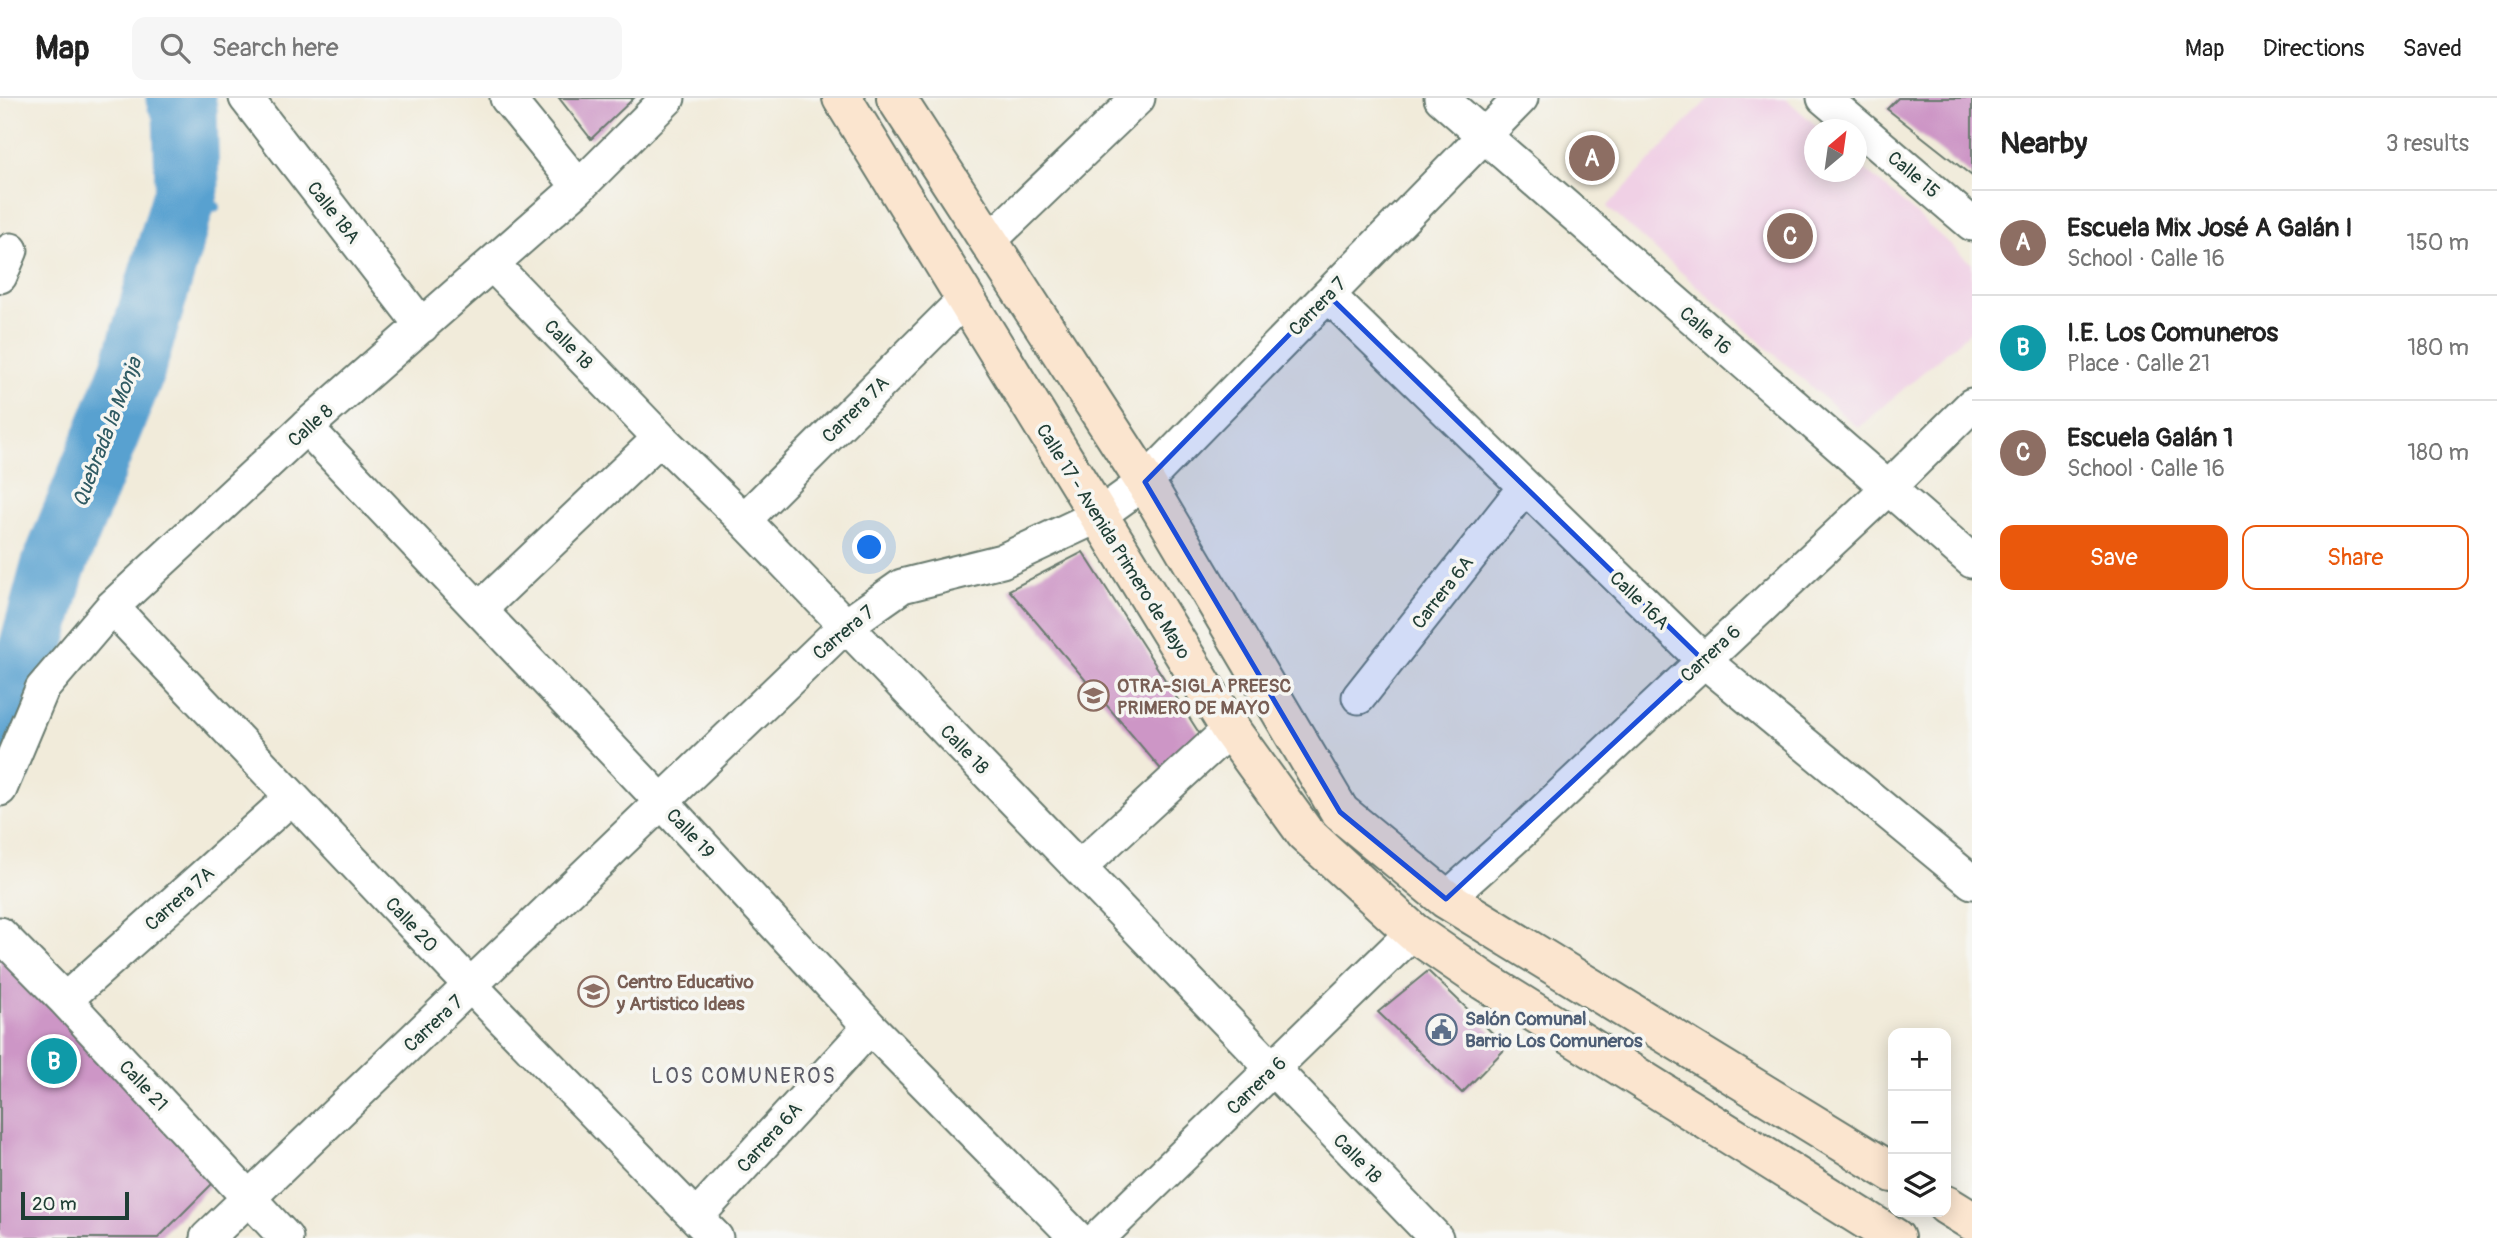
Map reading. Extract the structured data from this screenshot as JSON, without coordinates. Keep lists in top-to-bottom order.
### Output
{
  "streets": {
    "main road": ["Calle 17 - Avenida Primero de Mayo"],
    "street": [
      "Calle 15",
      "Calle 18A",
      "Carrera 7",
      "Calle 16",
      "Calle 18",
      "Carrera 7A",
      "Calle 8",
      "Carrera 6A",
      "Calle 16A",
      "Carrera 6",
      "Calle 19",
      "Calle 20",
      "Calle 21"
    ]
  },
  "crossings": [
    ["Calle 18A", "Calle 8"],
    ["Carrera 7", "Calle 16"],
    ["Carrera 7", "Calle 18"],
    ["Carrera 7", "Calle 17 - Avenida Primero de Mayo"],
    ["Carrera 7", "Calle 16A"],
    ["Carrera 7", "Calle 19"],
    ["Carrera 7", "Calle 20"],
    ["Carrera 7", "Calle 21"],
    ["Calle 16", "Carrera 6"],
    ["Calle 18", "Carrera 7A"],
    ["Calle 18", "Calle 8"],
    ["Calle 18", "Carrera 6"],
    ["Carrera 7A", "Calle 17 - Avenida Primero de Mayo"],
    ["Carrera 7A", "Calle 20"],
    ["Carrera 7A", "Calle 21"],
    ["Calle 8", "Calle 19"],
    ["Calle 8", "Calle 20"],
    ["Calle 17 - Avenida Primero de Mayo", "Carrera 6"],
    ["Carrera 6A", "Calle 16A"],
    ["Carrera 6A", "Calle 19"],
    ["Carrera 6A", "Calle 20"],
    ["Calle 16A", "Carrera 6"]
  ],
  "districts": ["LOS COMUNEROS"],
  "water": ["Quebrada la Monja"],
  "places": {
    "school or university": ["OTRA-SIGLA PREESC PRIMERO DE MAYO", "Centro Educativo y Artistico Ideas"],
    "public building": ["Salón Comunal Barrio Los Comuneros"]
  },
  "scale_bar": "20 m",
  "north": "top right",
  "page": {
    "header": "Map",
    "search": "Search here",
    "nav": ["Map", "Directions", "Saved"],
    "heading": ["Nearby", "3 results"],
    "pins": ["A", "C", "B"],
    "list": [
      {
        "mark": "A",
        "name": "Escuela Mix José A Galán I",
        "note": "School · Calle 16",
        "value": "150 m"
      },
      {
        "mark": "B",
        "name": "I.E. Los Comuneros",
        "note": "Place · Calle 21",
        "value": "180 m"
      },
      {
        "mark": "C",
        "name": "Escuela Galán 1",
        "note": "School · Calle 16",
        "value": "180 m"
      }
    ],
    "buttons": ["Save", "Share"],
    "map_buttons": ["+", "−"],
    "scale": "20 m"
  }
}
